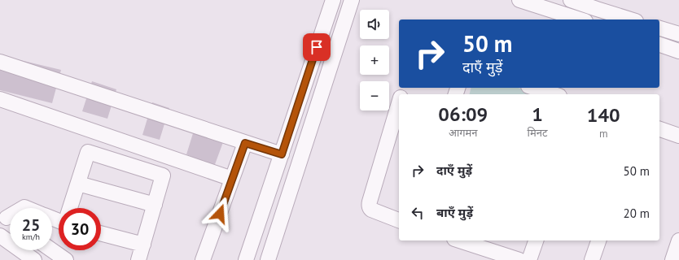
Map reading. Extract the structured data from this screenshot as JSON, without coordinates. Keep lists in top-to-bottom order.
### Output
{
  "page": {
    "map_buttons": ["+", "−"],
    "turn": ["50 m", "दाएँ मुड़ें"],
    "eta": [
      "06:09",
      "आगमन",
      "1",
      "मिनट",
      "140",
      "m"
    ],
    "list": [
      {
        "name": "दाएँ मुड़ें",
        "value": "50 m"
      },
      {
        "name": "बाएँ मुड़ें",
        "value": "20 m"
      }
    ],
    "speed": "25 km/h",
    "limit": "30"
  }
}
